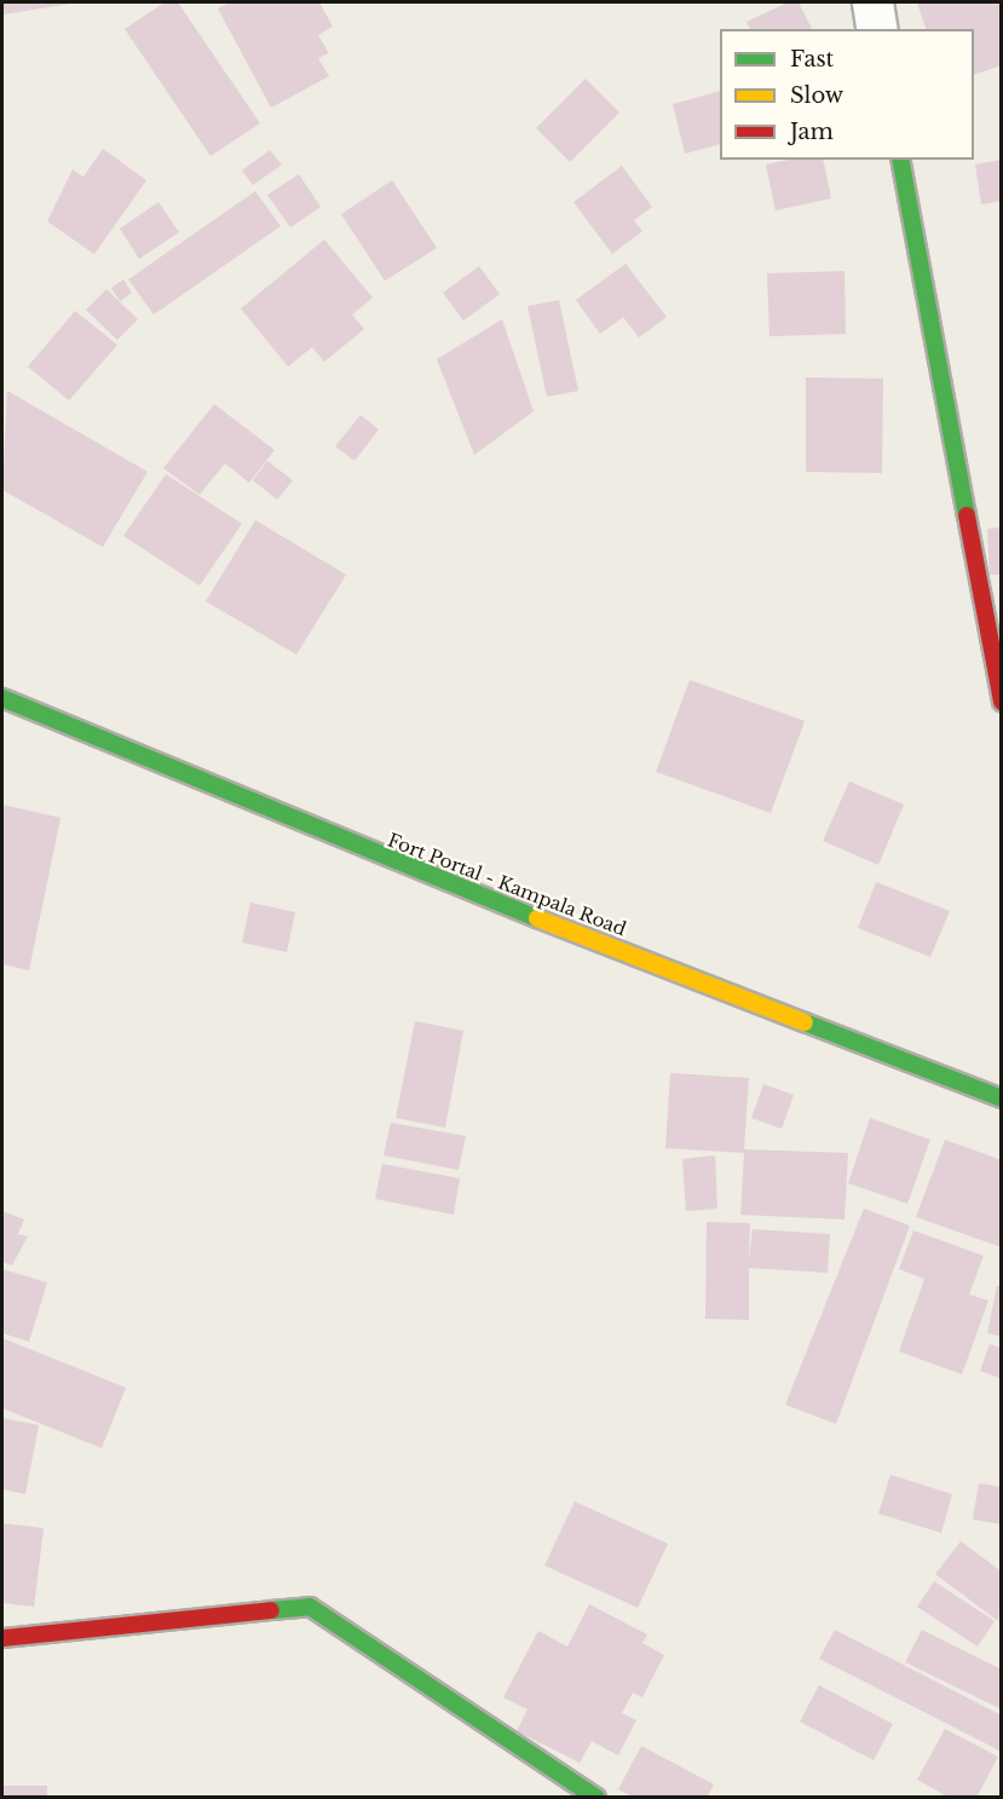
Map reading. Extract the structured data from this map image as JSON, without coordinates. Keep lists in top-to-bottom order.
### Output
{
  "streets": {
    "street": ["Fort Portal - Kampala Road"]
  },
  "legend": ["Fast", "Slow", "Jam"]
}
